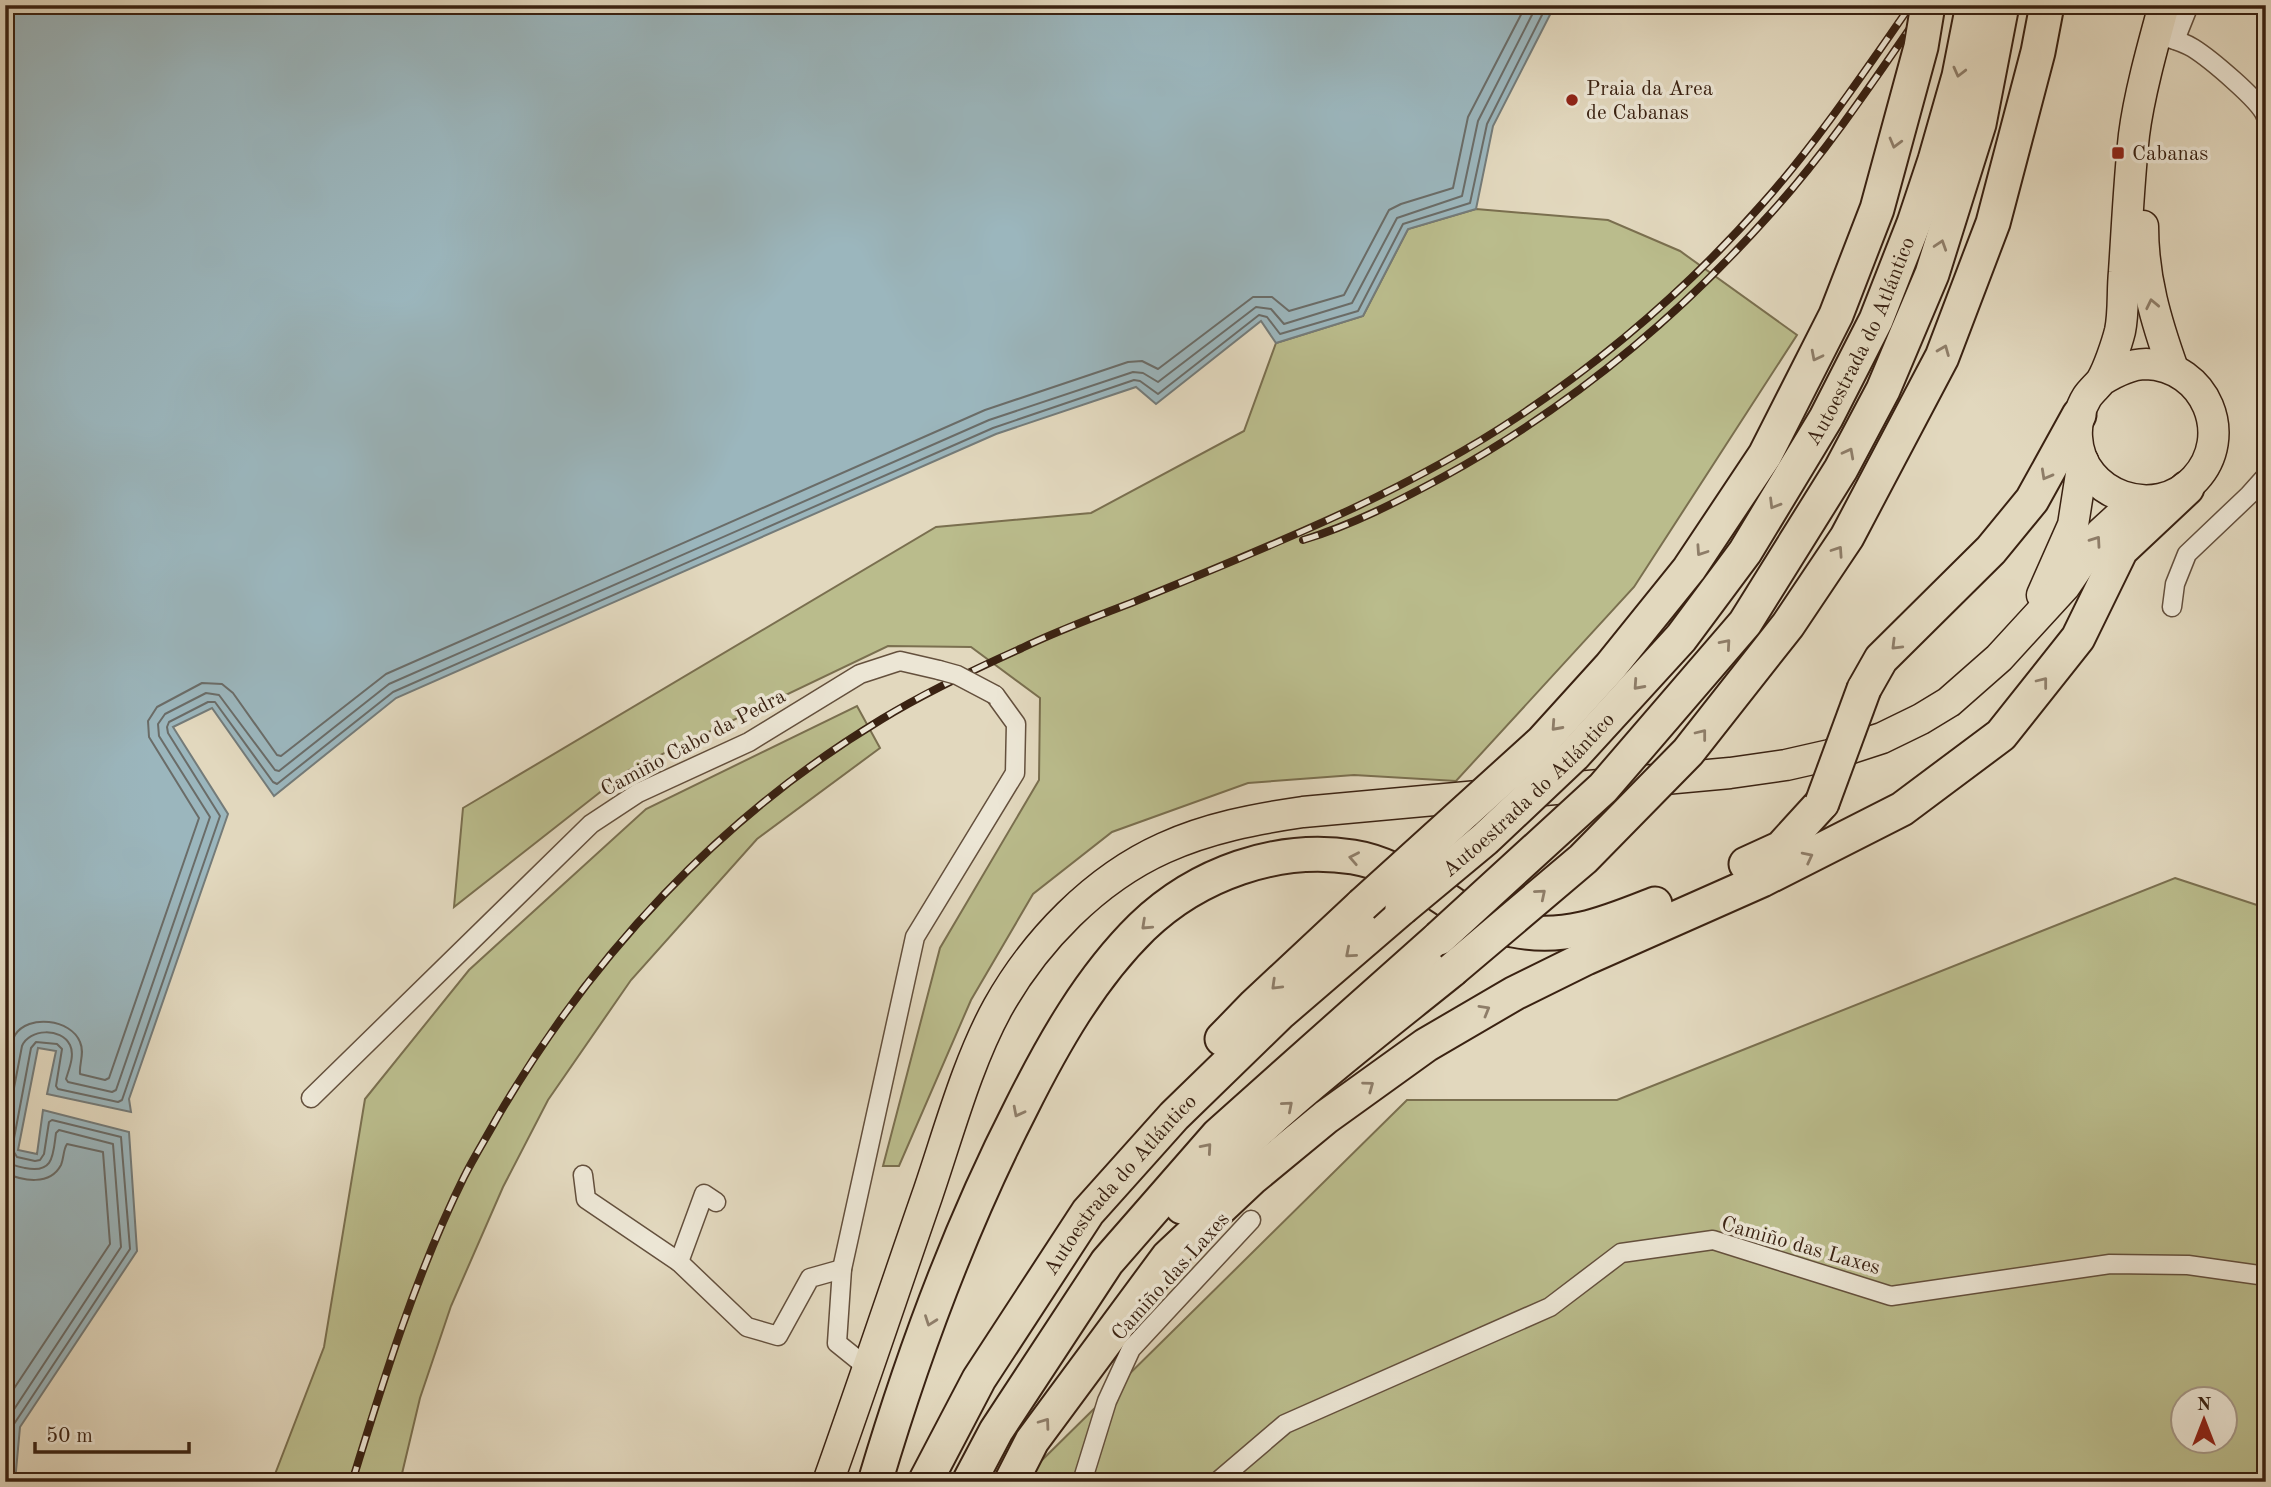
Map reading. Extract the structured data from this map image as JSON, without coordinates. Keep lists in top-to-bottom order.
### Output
{
  "streets": {
    "highway": ["Autoestrada do Atlántico"],
    "street": ["Camiño Cabo da Pedra", "Camiño das Laxes"]
  },
  "places": {
    "other": ["Praia da Area de Cabanas"],
    "transit": ["Cabanas"]
  },
  "scale_bar": "50 m",
  "north": "top"
}
